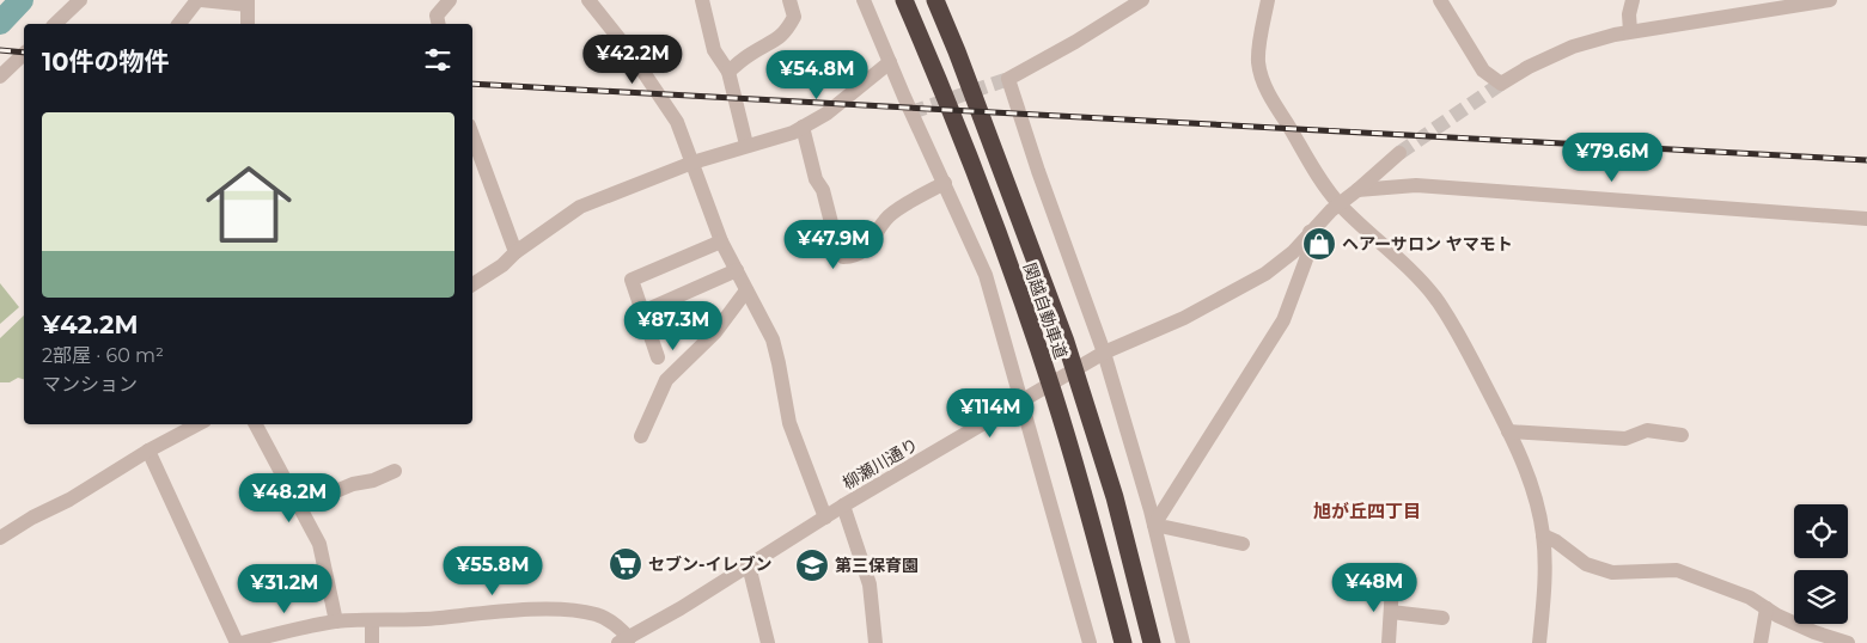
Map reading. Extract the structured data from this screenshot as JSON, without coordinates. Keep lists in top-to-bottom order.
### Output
{
  "streets": {
    "highway": ["関越自動車道"],
    "street": ["柳瀬川通り"]
  },
  "districts": ["旭が丘四丁目"],
  "places": {
    "shop": ["ヘアーサロン ヤマモト"],
    "supermarket": ["セブン-イレブン"],
    "school or university": ["第三保育園"]
  },
  "page": {
    "heading": "10件の物件",
    "price": [
      "¥42.2M",
      "¥54.8M",
      "¥79.6M",
      "¥47.9M",
      "¥87.3M",
      "¥114M",
      "¥48.2M",
      "¥55.8M",
      "¥48M",
      "¥31.2M"
    ],
    "list": [
      {
        "name": "¥42.2M",
        "note": "2部屋 · 60 m² · マンション"
      }
    ]
  }
}
